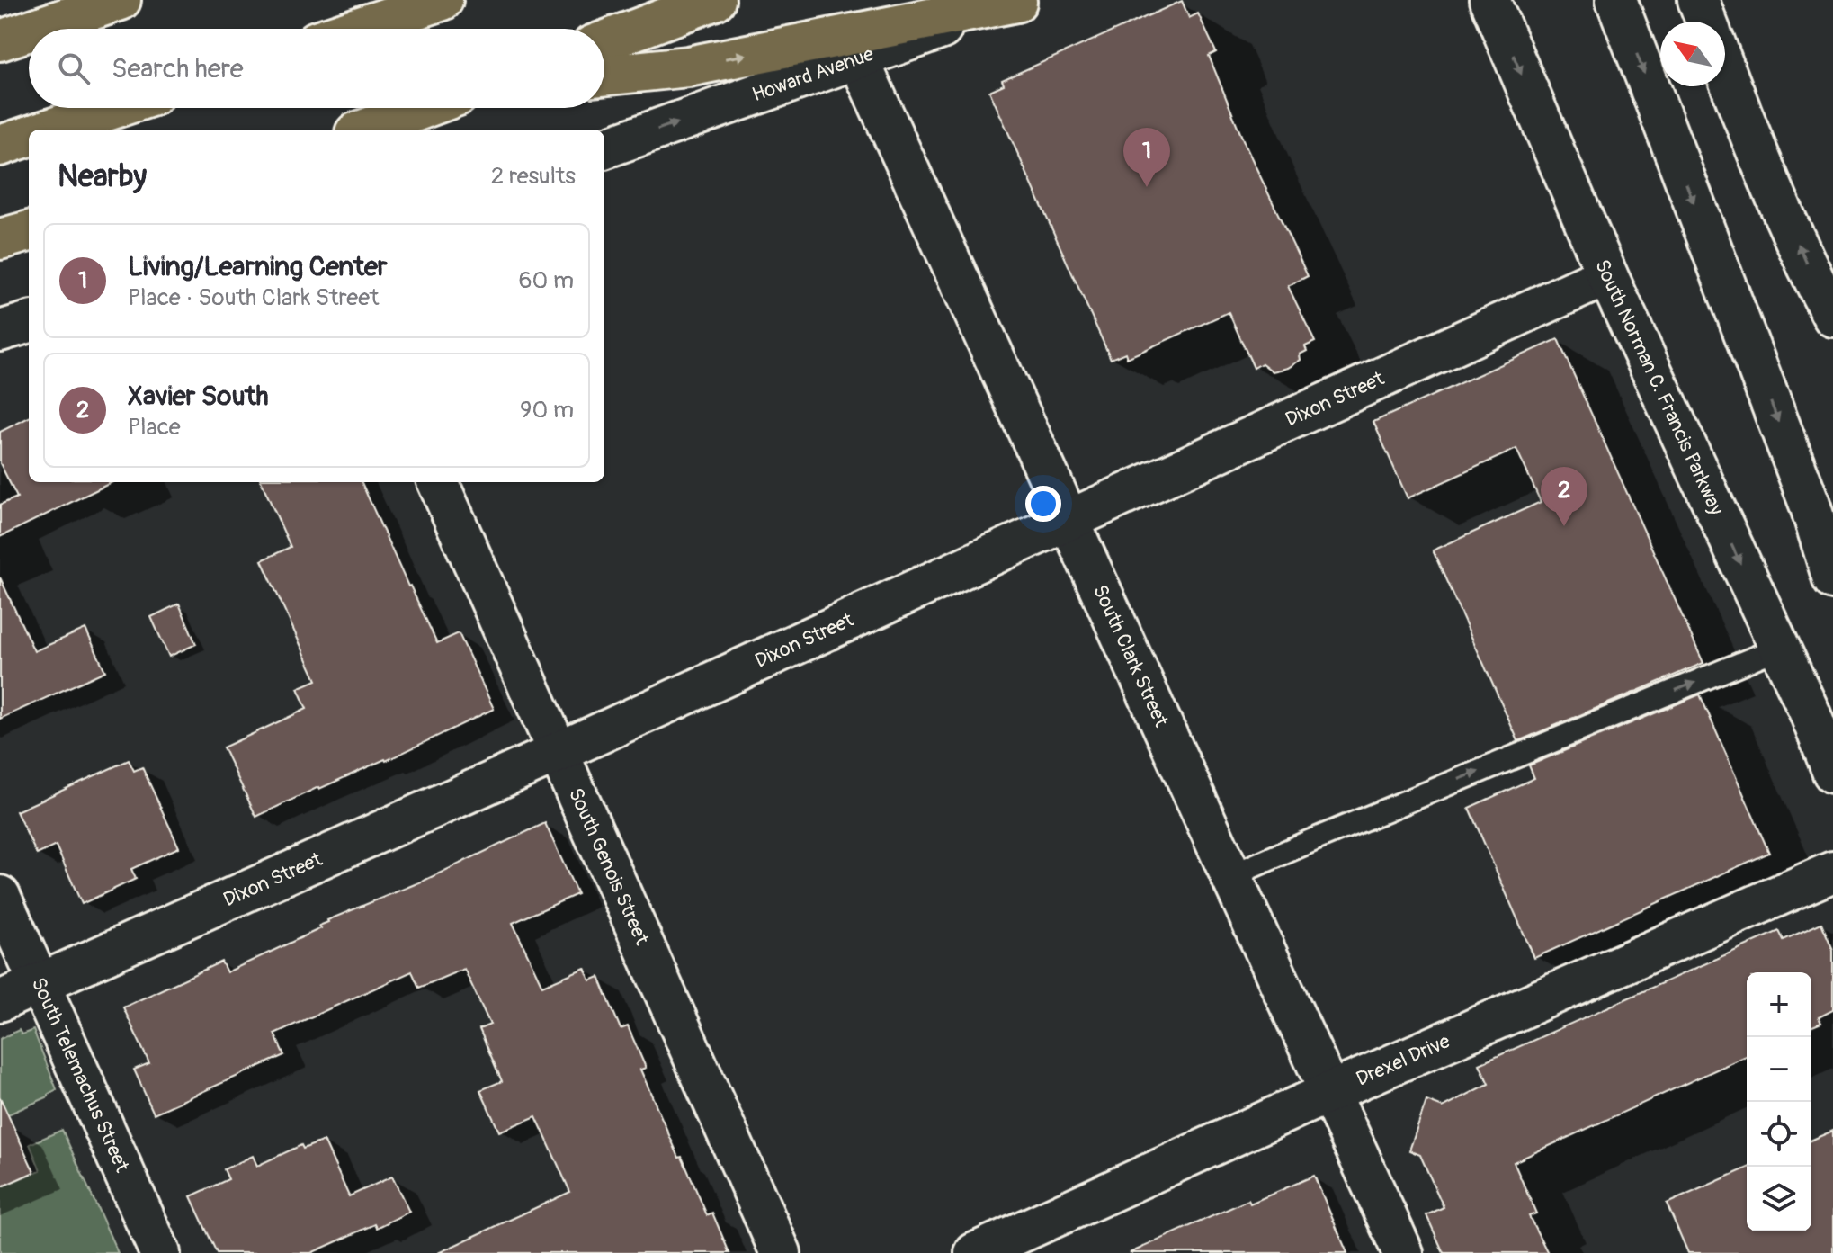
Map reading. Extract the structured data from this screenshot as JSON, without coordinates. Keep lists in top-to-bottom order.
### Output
{
  "streets": {
    "street": [
      "Howard Avenue",
      "South Norman C. Francis Parkway",
      "Dixon Street",
      "South Clark Street",
      "South Genois Street",
      "Drexel Drive",
      "South Telemachus Street"
    ]
  },
  "crossings": [
    ["Howard Avenue", "South Clark Street"],
    ["South Norman C. Francis Parkway", "Dixon Street"],
    ["Dixon Street", "South Clark Street"],
    ["Dixon Street", "South Genois Street"],
    ["Dixon Street", "South Telemachus Street"],
    ["South Clark Street", "Drexel Drive"]
  ],
  "one_way": ["Howard Avenue"],
  "north": "top left",
  "page": {
    "search": "Search here",
    "pins": ["1", "2"],
    "heading": ["Nearby", "2 results"],
    "list": [
      {
        "mark": "1",
        "name": "Living/Learning Center",
        "note": "Place · South Clark Street",
        "value": "60 m"
      },
      {
        "mark": "2",
        "name": "Xavier South",
        "note": "Place",
        "value": "90 m"
      }
    ],
    "map_buttons": ["+", "−"]
  }
}
